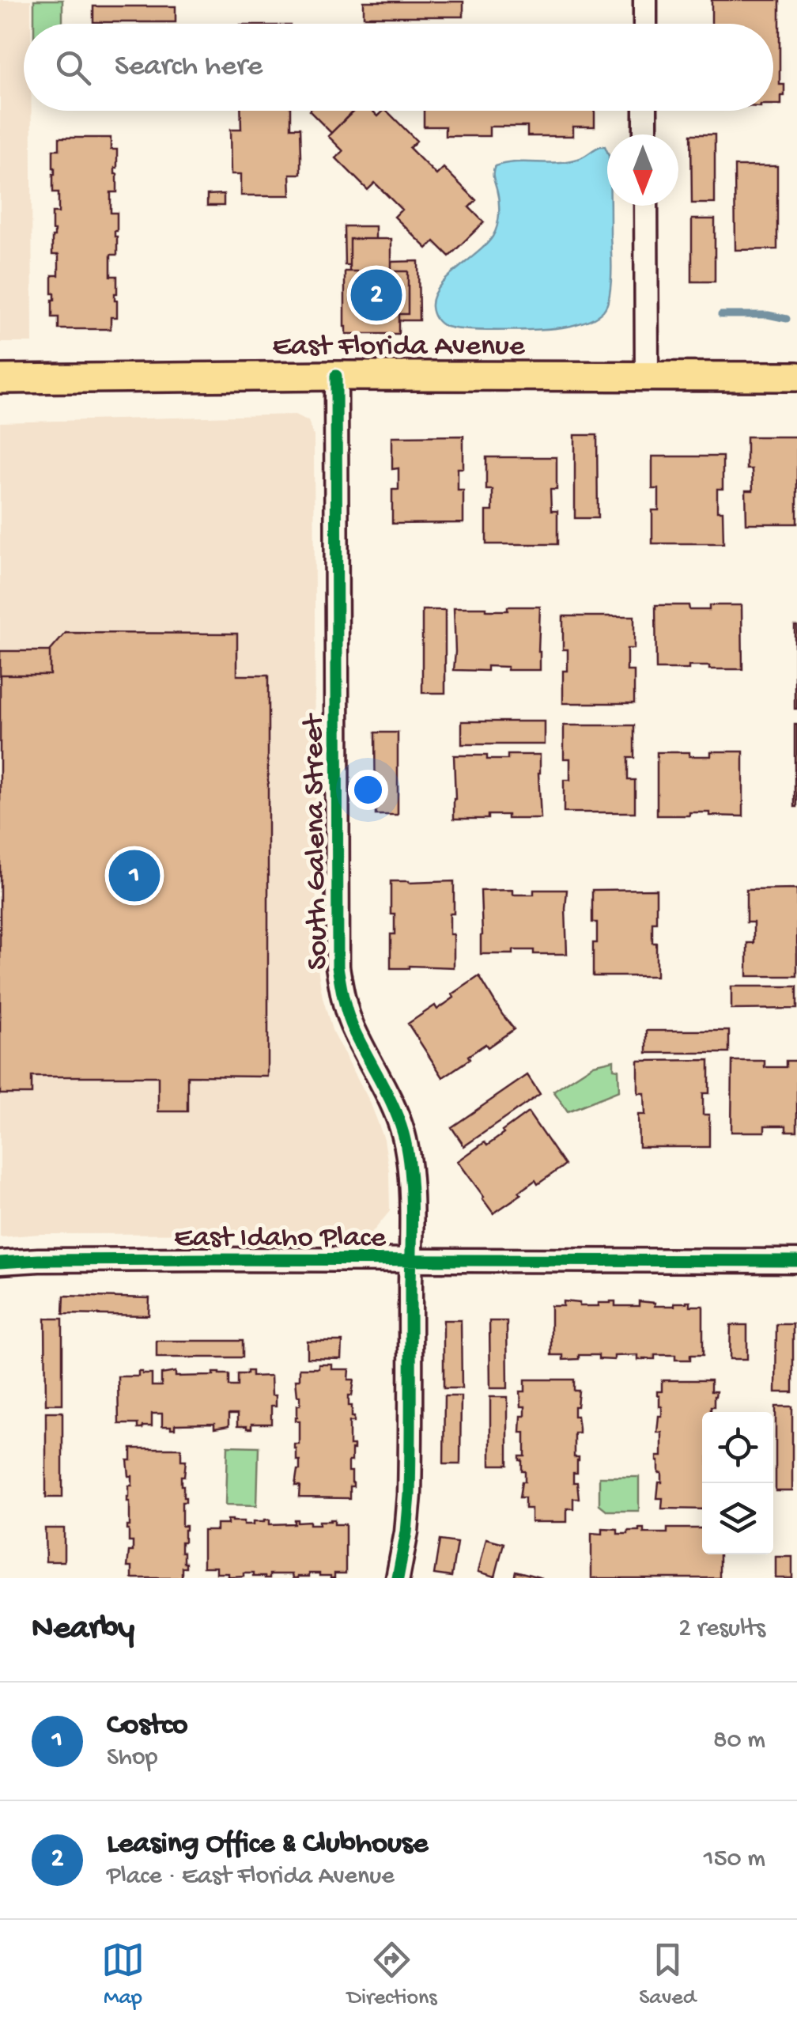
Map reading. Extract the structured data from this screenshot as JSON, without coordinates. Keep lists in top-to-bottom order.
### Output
{
  "streets": {
    "main road": ["East Florida Avenue"],
    "street": ["South Galena Street", "East Idaho Place"]
  },
  "crossings": [
    ["East Florida Avenue", "South Galena Street"],
    ["South Galena Street", "East Idaho Place"]
  ],
  "north": "bottom",
  "page": {
    "search": "Search here",
    "pins": ["2", "1"],
    "heading": ["Nearby", "2 results"],
    "list": [
      {
        "mark": "1",
        "name": "Costco",
        "note": "Shop",
        "value": "80 m"
      },
      {
        "mark": "2",
        "name": "Leasing Office & Clubhouse",
        "note": "Place · East Florida Avenue",
        "value": "150 m"
      }
    ],
    "nav": ["Map", "Directions", "Saved"]
  }
}
